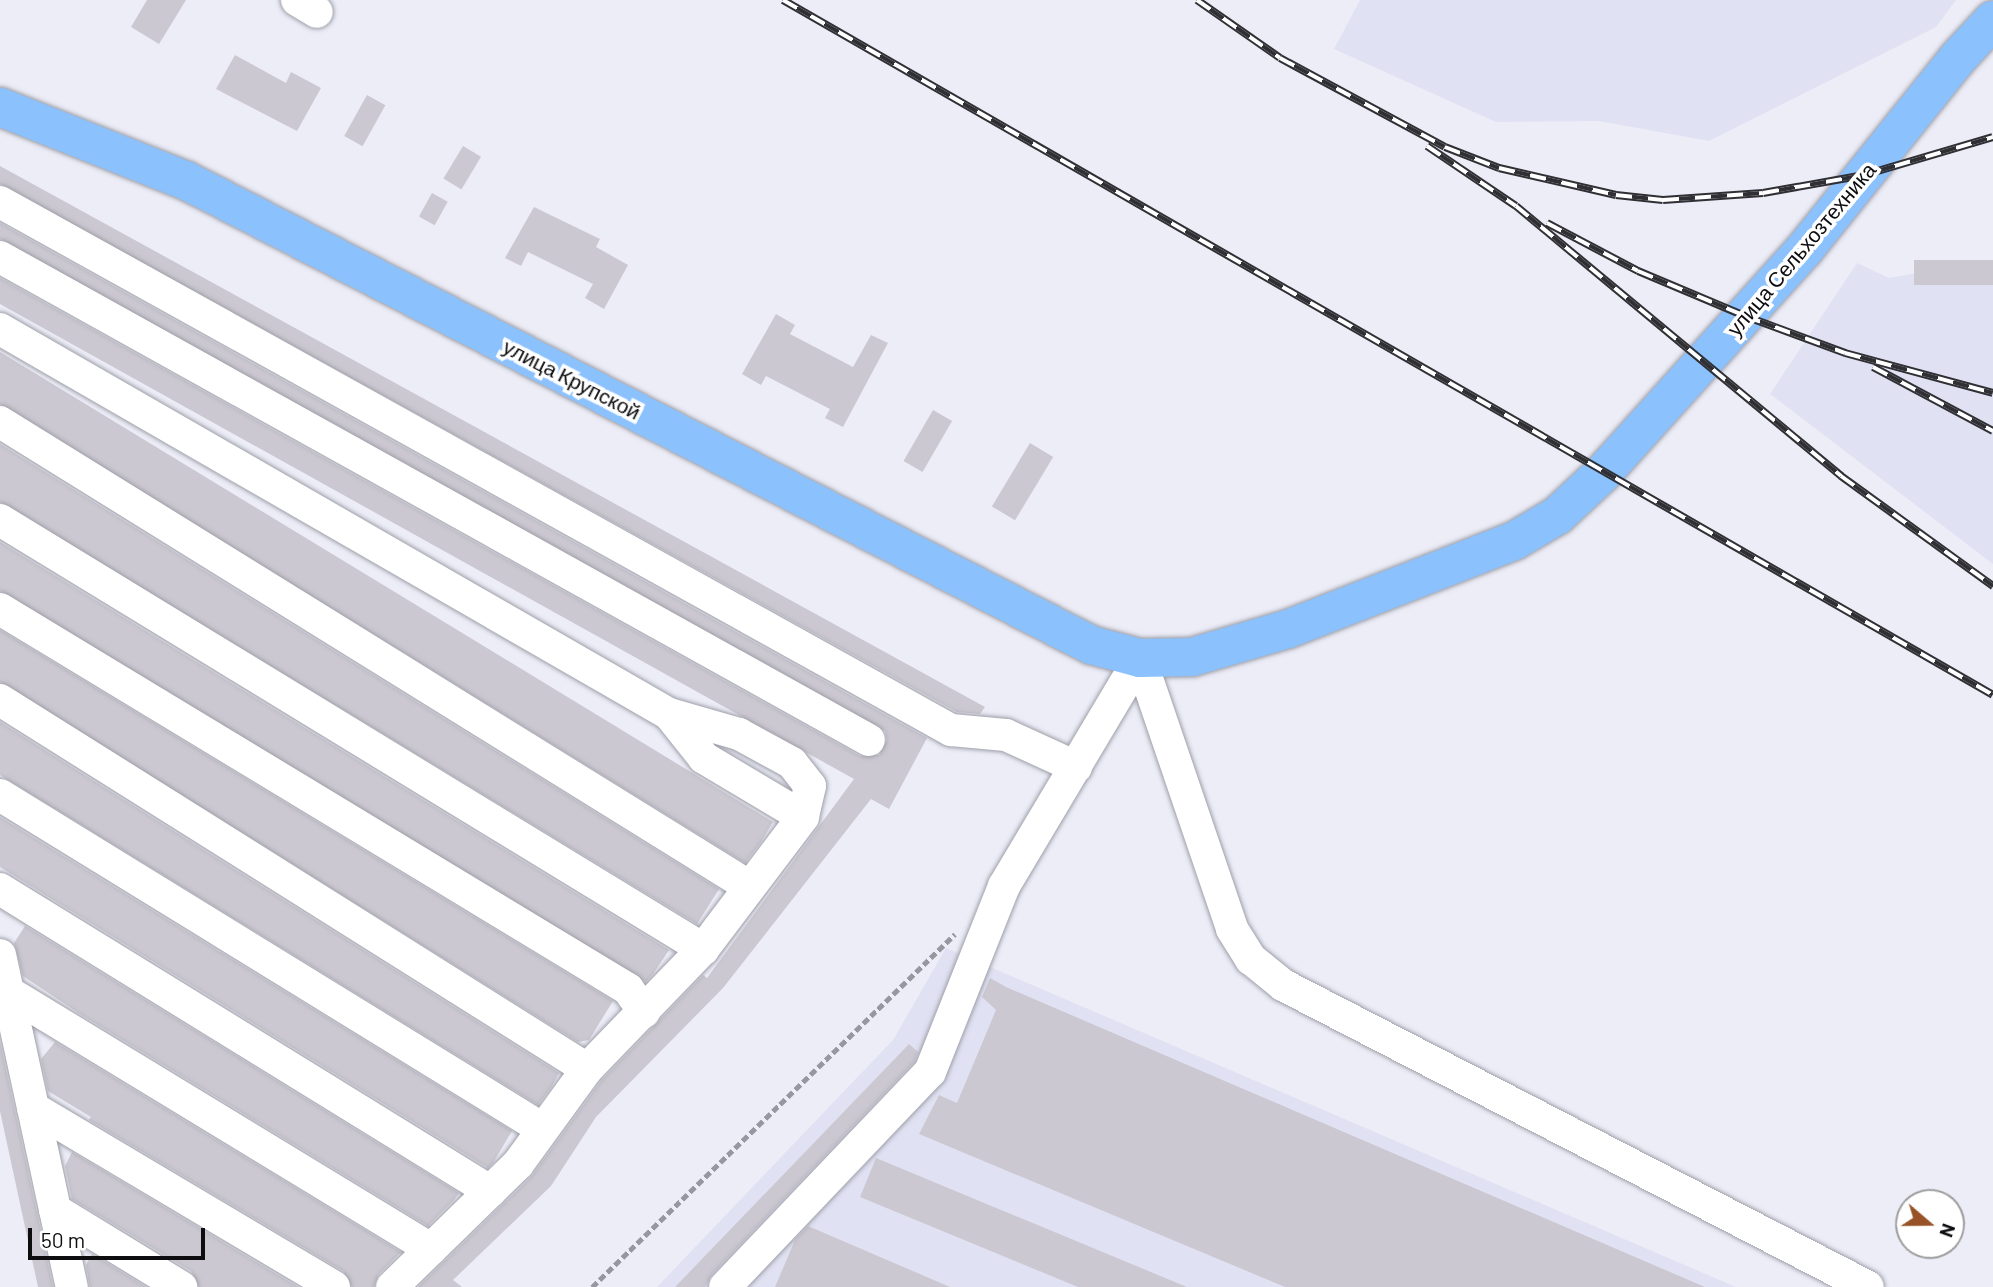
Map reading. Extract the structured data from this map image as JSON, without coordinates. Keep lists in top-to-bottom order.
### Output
{
  "streets": {
    "main road": ["улица Сельхозтехника", "улица Крупской"]
  },
  "crossings": [
    ["улица Сельхозтехника", "улица Крупской"]
  ],
  "scale_bar": "50 m",
  "north": "right"
}
